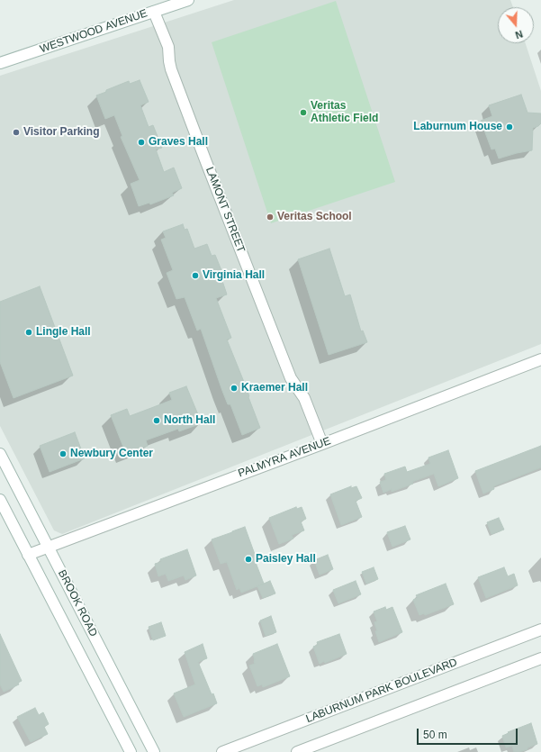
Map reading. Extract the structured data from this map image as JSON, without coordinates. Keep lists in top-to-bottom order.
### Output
{
  "streets": {
    "street": [
      "WESTWOOD AVENUE",
      "LAMONT STREET",
      "PALMYRA AVENUE",
      "BROOK ROAD",
      "LABURNUM PARK BOULEVARD"
    ]
  },
  "crossings": [
    ["WESTWOOD AVENUE", "LAMONT STREET"],
    ["LAMONT STREET", "PALMYRA AVENUE"],
    ["PALMYRA AVENUE", "BROOK ROAD"]
  ],
  "places": [
    "Veritas Athletic Field",
    "Laburnum House",
    "Visitor Parking",
    "Graves Hall",
    "Veritas School",
    "Virginia Hall",
    "Lingle Hall",
    "Kraemer Hall",
    "North Hall",
    "Newbury Center",
    "Paisley Hall"
  ],
  "scale_bar": "50 m",
  "north": "bottom"
}
